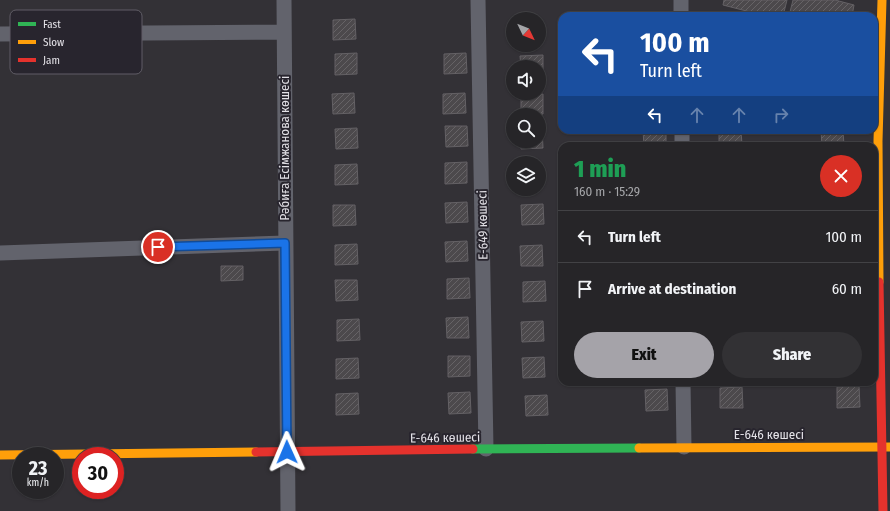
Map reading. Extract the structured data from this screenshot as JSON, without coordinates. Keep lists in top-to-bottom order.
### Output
{
  "streets": {
    "street": ["Рәбиға Есімжанова көшесі", "Е-649 көшесі", "Е-646 көшесі"]
  },
  "crossings": [
    ["Рәбиға Есімжанова көшесі", "Е-646 көшесі"],
    ["Е-649 көшесі", "Е-646 көшесі"]
  ],
  "legend": ["Fast", "Slow", "Jam"],
  "north": "bottom right",
  "page": {
    "turn": ["100 m", "Turn left"],
    "heading": ["1 min", "160 m · 15:29"],
    "list": [
      {
        "name": "Turn left",
        "value": "100 m"
      },
      {
        "name": "Arrive at destination",
        "value": "60 m"
      }
    ],
    "buttons": ["Exit", "Share"],
    "speed": "23 km/h",
    "limit": "30"
  }
}
